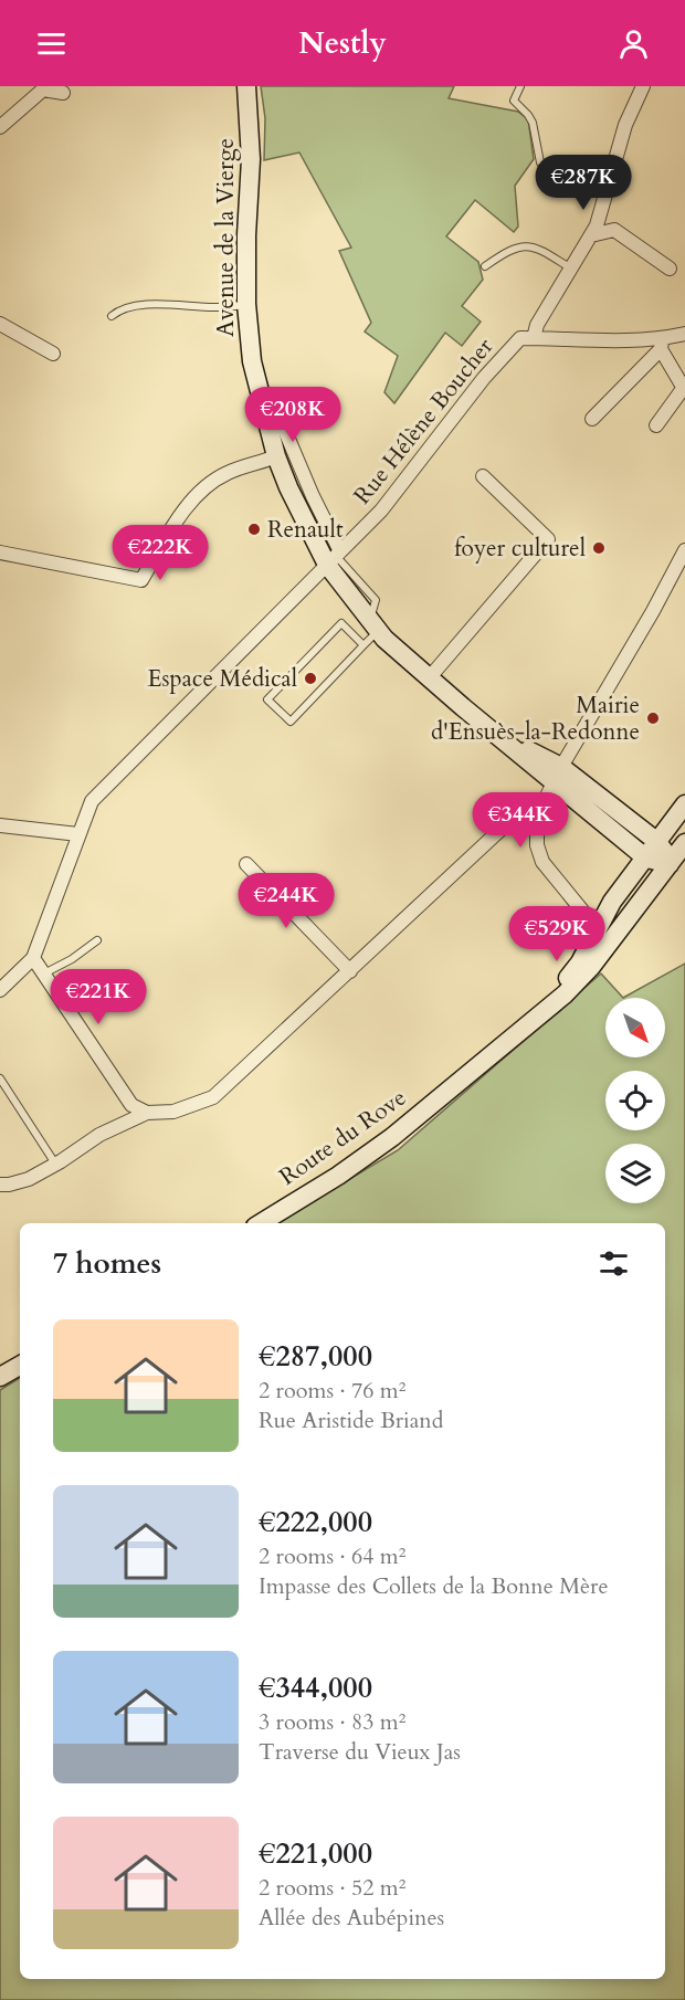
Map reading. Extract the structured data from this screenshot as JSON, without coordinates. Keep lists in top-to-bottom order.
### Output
{
  "streets": {
    "main road": ["Avenue de la Vierge", "Route du Rove"],
    "street": ["Rue Hélène Boucher"]
  },
  "crossings": [
    ["Avenue de la Vierge", "Rue Hélène Boucher"]
  ],
  "places": [
    "Renault",
    "foyer culturel",
    "Espace Médical",
    "Mairie d'Ensuès-la-Redonne"
  ],
  "north": "bottom right",
  "page": {
    "header": "Nestly",
    "price": [
      "€287K",
      "€208K",
      "€222K",
      "€344K",
      "€244K",
      "€529K",
      "€221K"
    ],
    "heading": "7 homes",
    "list": [
      {
        "name": "€287,000",
        "note": "2 rooms · 76 m² · Rue Aristide Briand"
      },
      {
        "name": "€222,000",
        "note": "2 rooms · 64 m² · Impasse des Collets de la Bonne Mère"
      },
      {
        "name": "€344,000",
        "note": "3 rooms · 83 m² · Traverse du Vieux Jas"
      },
      {
        "name": "€221,000",
        "note": "2 rooms · 52 m² · Allée des Aubépines"
      }
    ]
  }
}
